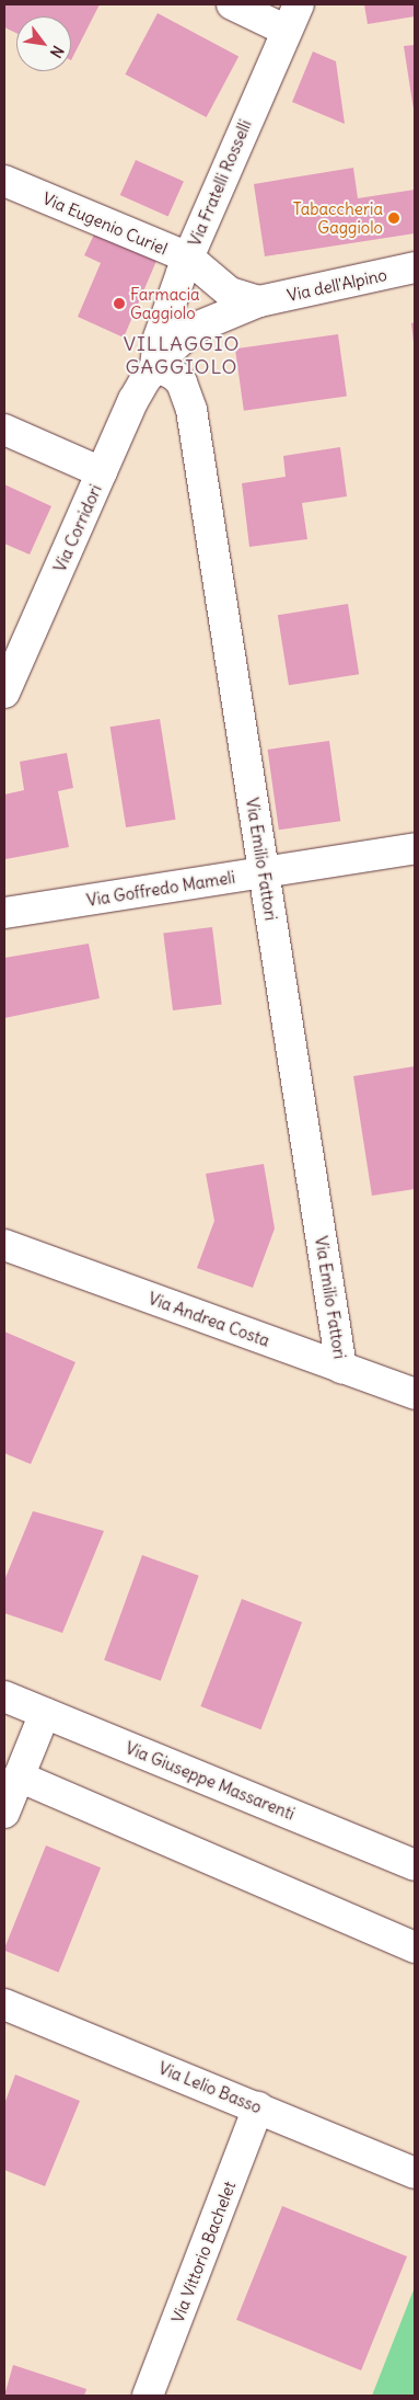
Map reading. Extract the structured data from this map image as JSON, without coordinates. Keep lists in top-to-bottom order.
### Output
{
  "streets": {
    "street": [
      "Via Fratelli Rosselli",
      "Via Eugenio Curiel",
      "Via dell'Alpino",
      "Via Corridori",
      "Via Emilio Fattori",
      "Via Goffredo Mameli",
      "Via Andrea Costa",
      "Via Giuseppe Massarenti",
      "Via Lelio Basso",
      "Via Vittorio Bachelet"
    ]
  },
  "crossings": [
    ["Via Fratelli Rosselli", "Via Eugenio Curiel"],
    ["Via Fratelli Rosselli", "Via dell'Alpino"],
    ["Via Fratelli Rosselli", "Via Corridori"],
    ["Via Fratelli Rosselli", "Via Emilio Fattori"],
    ["Via Eugenio Curiel", "Via dell'Alpino"],
    ["Via dell'Alpino", "Via Corridori"],
    ["Via dell'Alpino", "Via Emilio Fattori"],
    ["Via Corridori", "Via Emilio Fattori"],
    ["Via Emilio Fattori", "Via Goffredo Mameli"],
    ["Via Emilio Fattori", "Via Andrea Costa"],
    ["Via Lelio Basso", "Via Vittorio Bachelet"]
  ],
  "districts": ["VILLAGGIO GAGGIOLO"],
  "places": ["Tabaccheria Gaggiolo", "Farmacia Gaggiolo"],
  "north": "bottom right"
}
